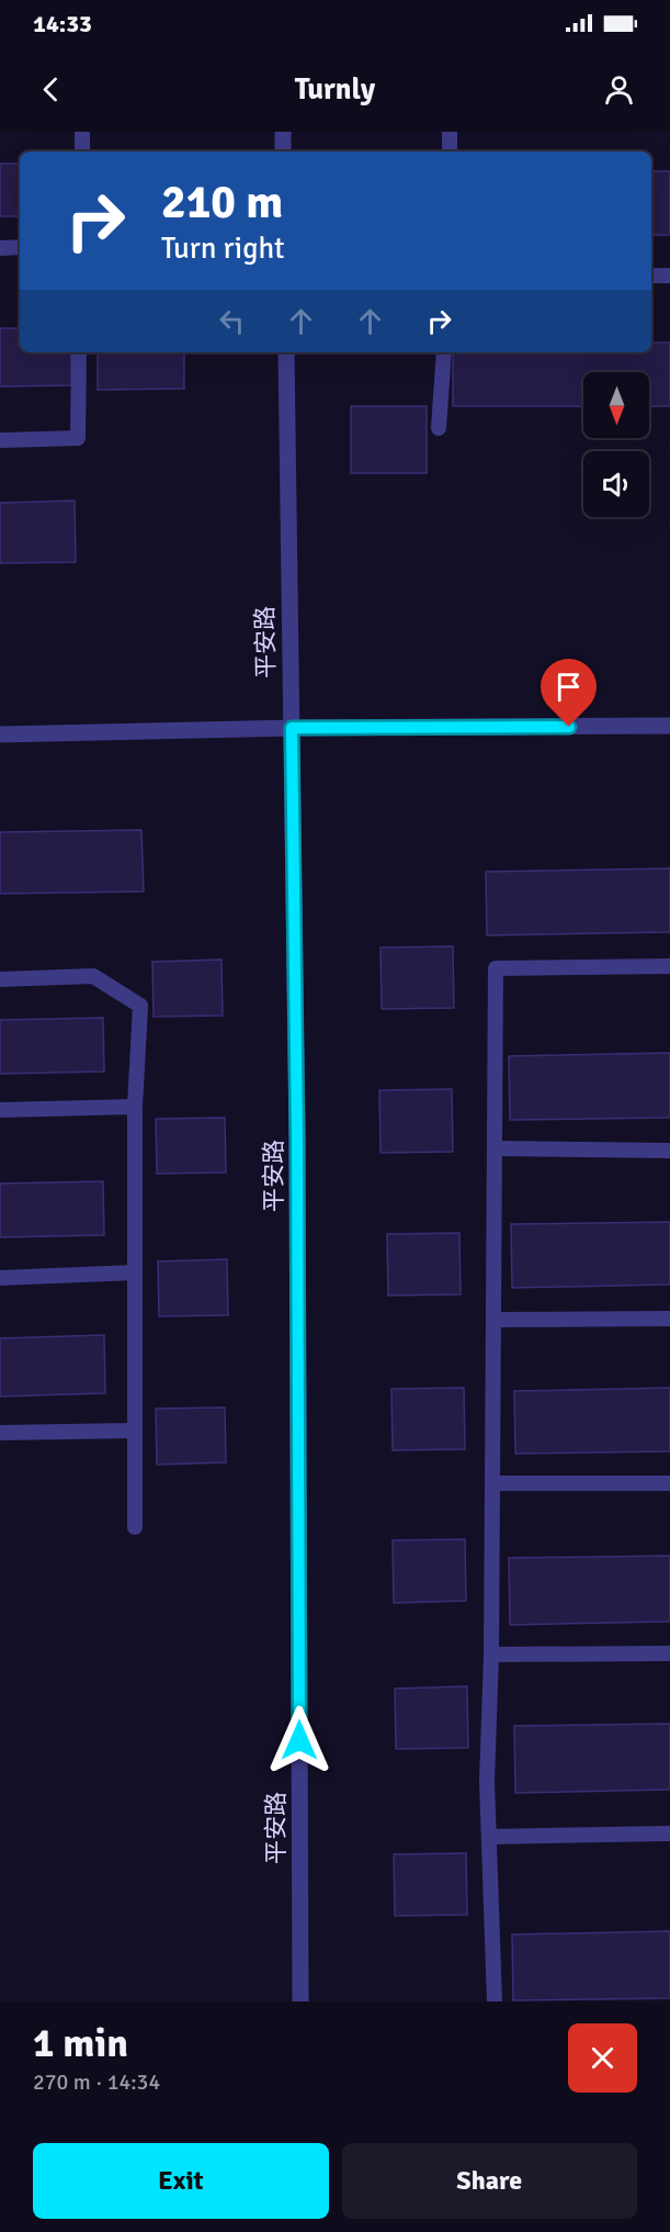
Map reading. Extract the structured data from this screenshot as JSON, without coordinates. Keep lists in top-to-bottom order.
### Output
{
  "streets": {
    "street": ["平安路"]
  },
  "north": "bottom",
  "page": {
    "status": "14:33",
    "header": "Turnly",
    "turn": ["210 m", "Turn right"],
    "heading": ["1 min", "270 m · 14:34"],
    "buttons": ["Exit", "Share"]
  }
}
